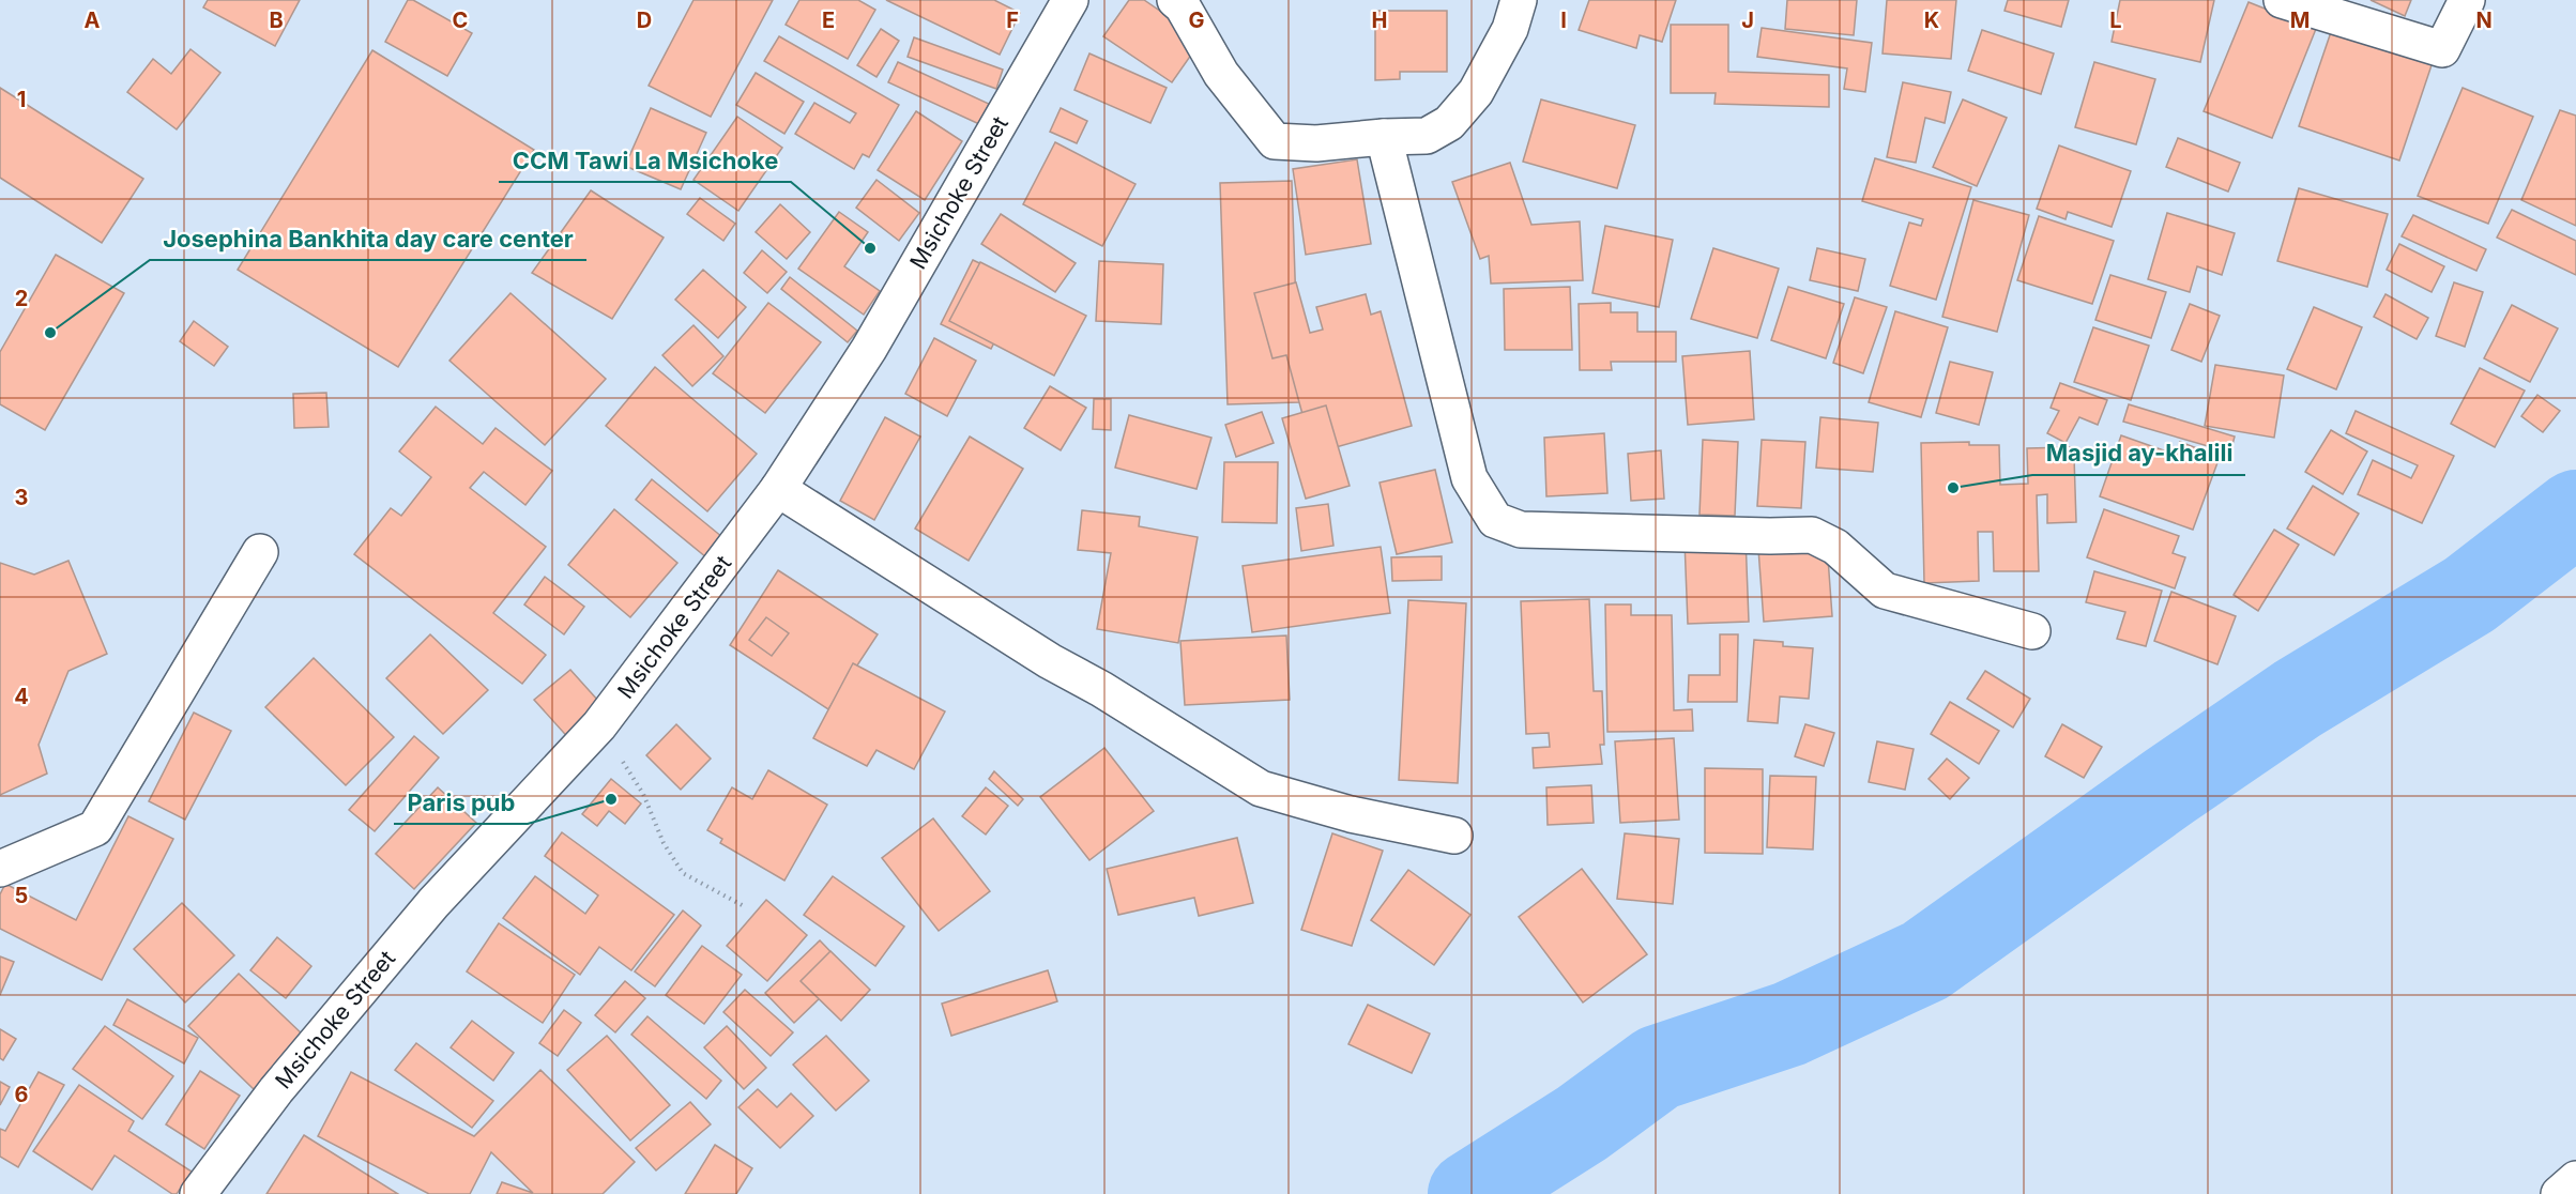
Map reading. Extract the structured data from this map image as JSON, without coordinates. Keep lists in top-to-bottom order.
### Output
{
  "streets": {
    "street": ["Msichoke Street"]
  },
  "places": [
    "CCM Tawi La Msichoke",
    "Josephina Bankhita day care center",
    "Masjid ay-khalili",
    "Paris pub"
  ],
  "grid": {
    "columns": [
      "A",
      "B",
      "C",
      "D",
      "E",
      "F",
      "G",
      "H",
      "I",
      "J",
      "K",
      "L",
      "M",
      "N"
    ],
    "rows": [
      "1",
      "2",
      "3",
      "4",
      "5",
      "6"
    ]
  }
}
